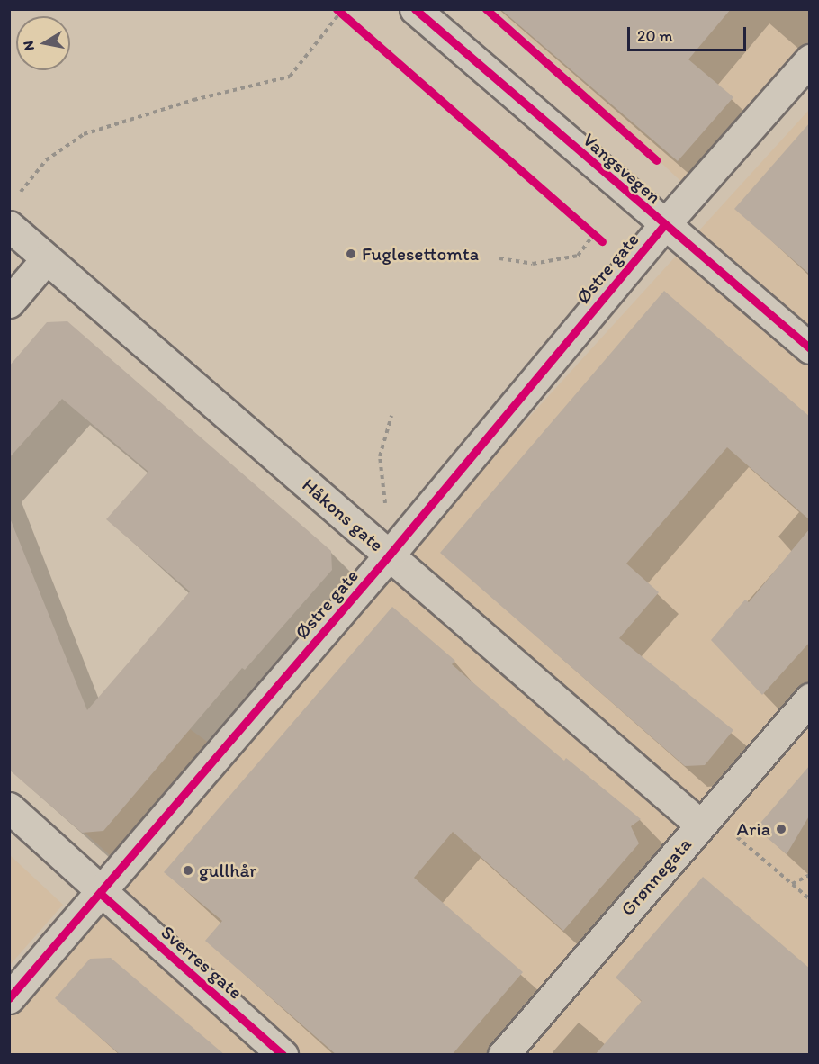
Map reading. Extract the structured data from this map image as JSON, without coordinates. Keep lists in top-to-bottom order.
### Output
{
  "streets": {
    "main road": [
      "Vangsvegen",
      "Østre gate",
      "Håkons gate",
      "Grønnegata",
      "Sverres gate"
    ]
  },
  "crossings": [
    ["Vangsvegen", "Østre gate"],
    ["Østre gate", "Håkons gate"],
    ["Østre gate", "Sverres gate"],
    ["Håkons gate", "Grønnegata"]
  ],
  "places": ["Fuglesettomta", "Aria", "gullhår"],
  "scale_bar": "20 m",
  "north": "left"
}
